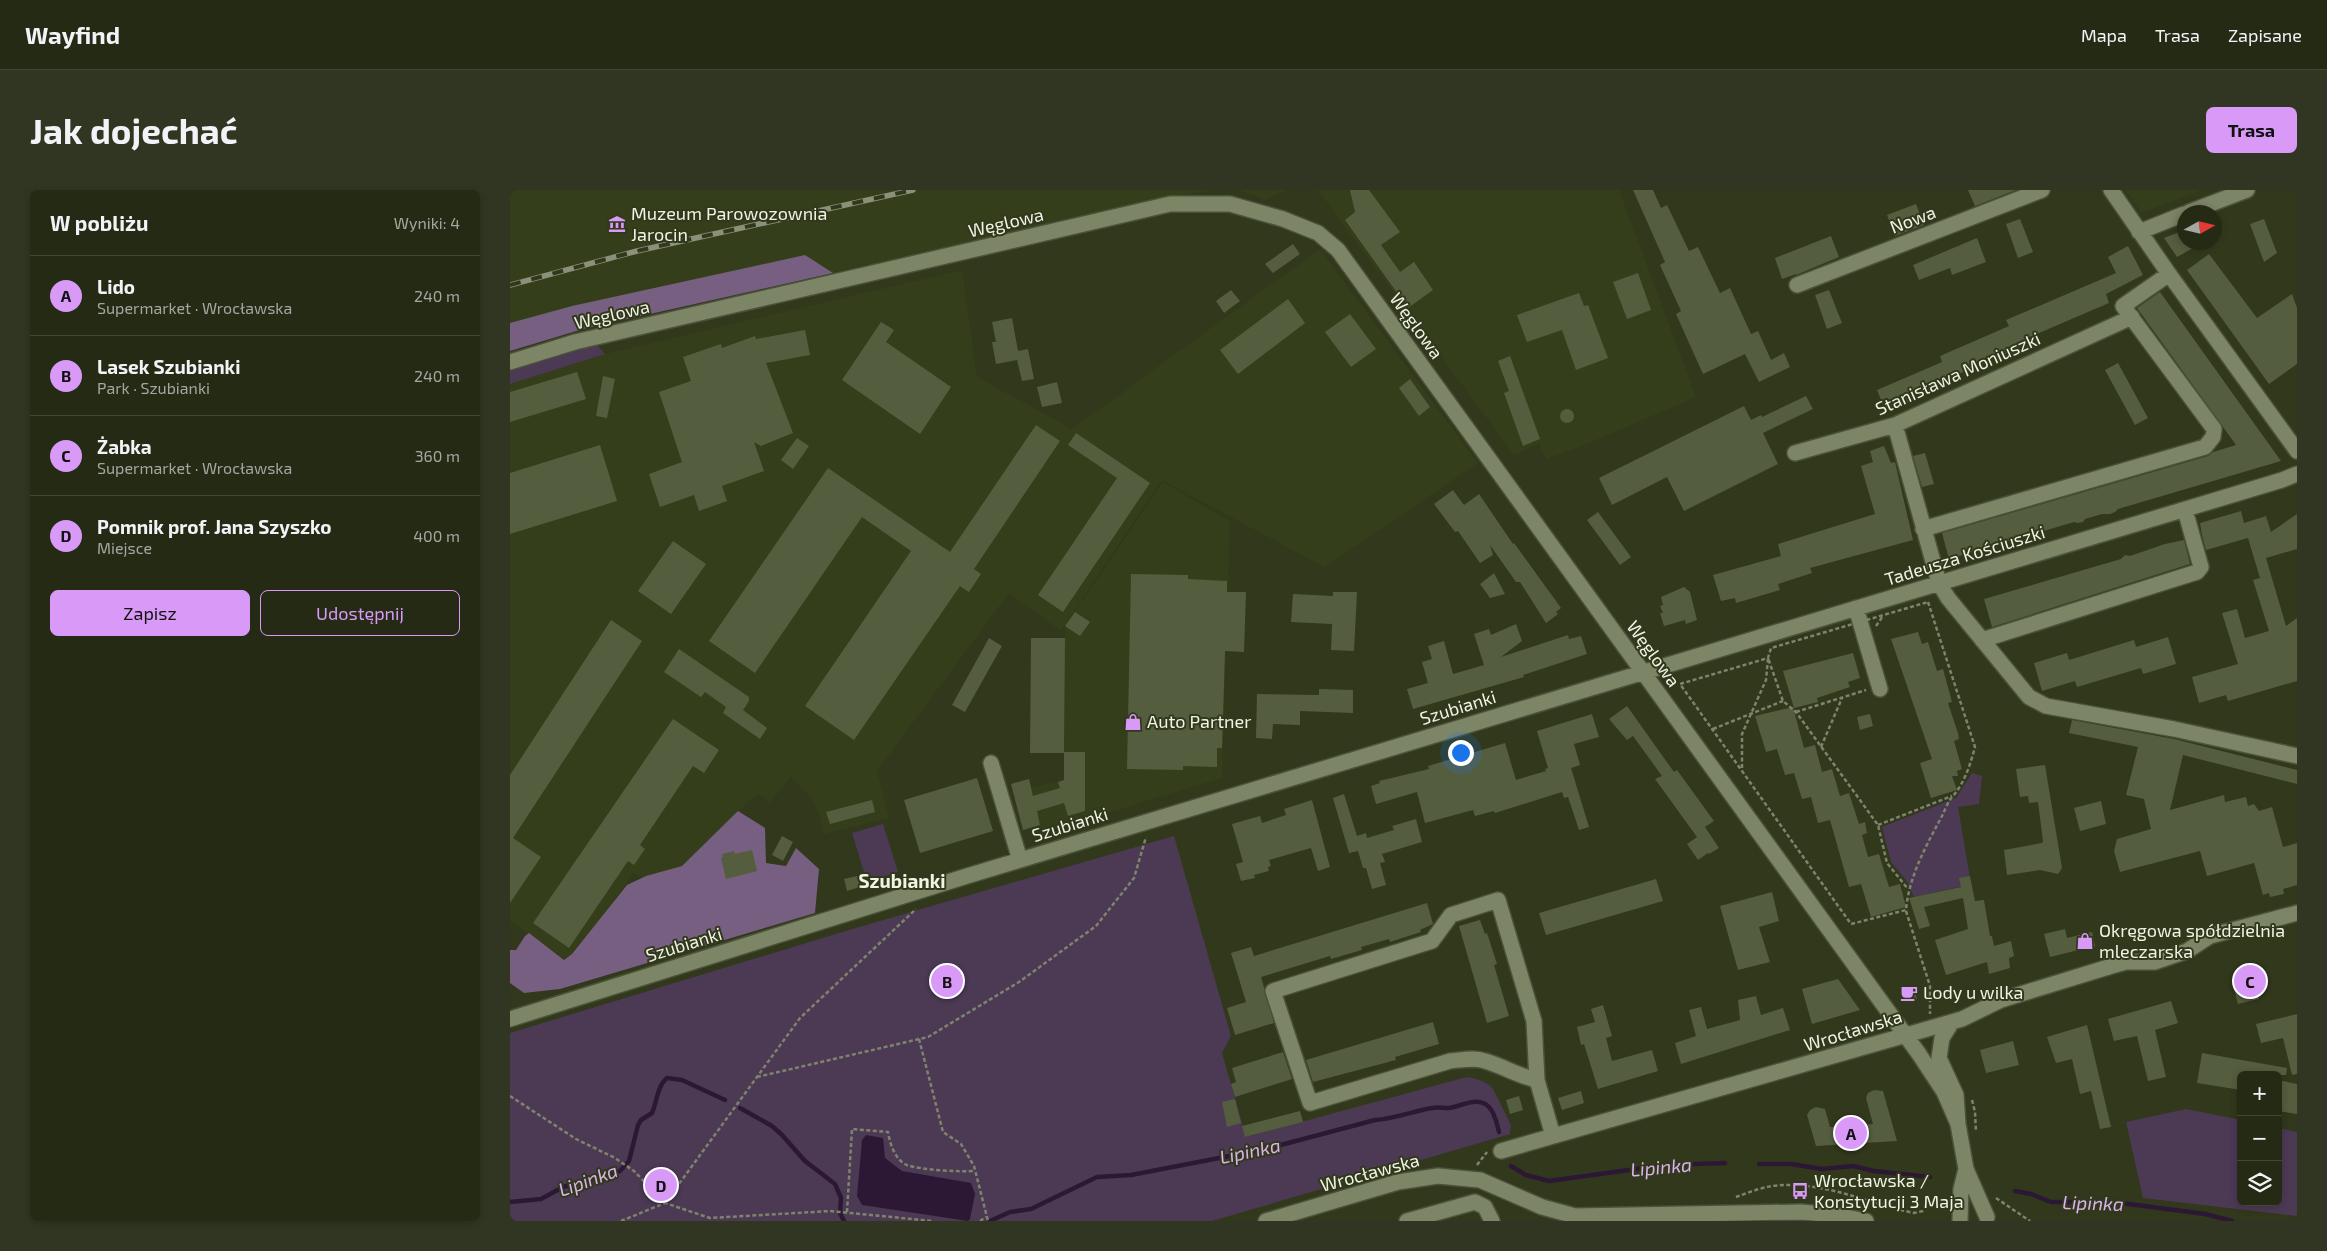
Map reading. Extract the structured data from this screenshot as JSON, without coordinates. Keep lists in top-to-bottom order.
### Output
{
  "streets": {
    "street": [
      "Nowa",
      "Węglowa",
      "Stanisława Moniuszki",
      "Tadeusza Kościuszki",
      "Szubianki",
      "Wrocławska"
    ]
  },
  "crossings": [
    ["Węglowa", "Tadeusza Kościuszki"],
    ["Węglowa", "Szubianki"],
    ["Węglowa", "Wrocławska"],
    ["Tadeusza Kościuszki", "Szubianki"]
  ],
  "districts": ["Szubianki"],
  "water": ["Lipinka"],
  "places": {
    "museum": ["Muzeum Parowozownia Jarocin"],
    "shop": ["Auto Partner", "Okręgowa spółdzielnia mleczarska"],
    "cafe": ["Lody u wilka"],
    "bus stop": ["Wrocławska / Konstytucji 3 Maja"]
  },
  "north": "right",
  "page": {
    "header": "Wayfind",
    "nav": ["Mapa", "Trasa", "Zapisane"],
    "buttons": [
      "Trasa",
      ["Zapisz", "Udostępnij"]
    ],
    "title": "Jak dojechać",
    "heading": ["W pobliżu", "Wyniki: 4"],
    "list": [
      {
        "mark": "A",
        "name": "Lido",
        "note": "Supermarket · Wrocławska",
        "value": "240 m"
      },
      {
        "mark": "B",
        "name": "Lasek Szubianki",
        "note": "Park · Szubianki",
        "value": "240 m"
      },
      {
        "mark": "C",
        "name": "Żabka",
        "note": "Supermarket · Wrocławska",
        "value": "360 m"
      },
      {
        "mark": "D",
        "name": "Pomnik prof. Jana Szyszko",
        "note": "Miejsce",
        "value": "400 m"
      }
    ],
    "pins": [
      "B",
      "C",
      "A",
      "D"
    ],
    "map_buttons": ["+", "−"]
  }
}
